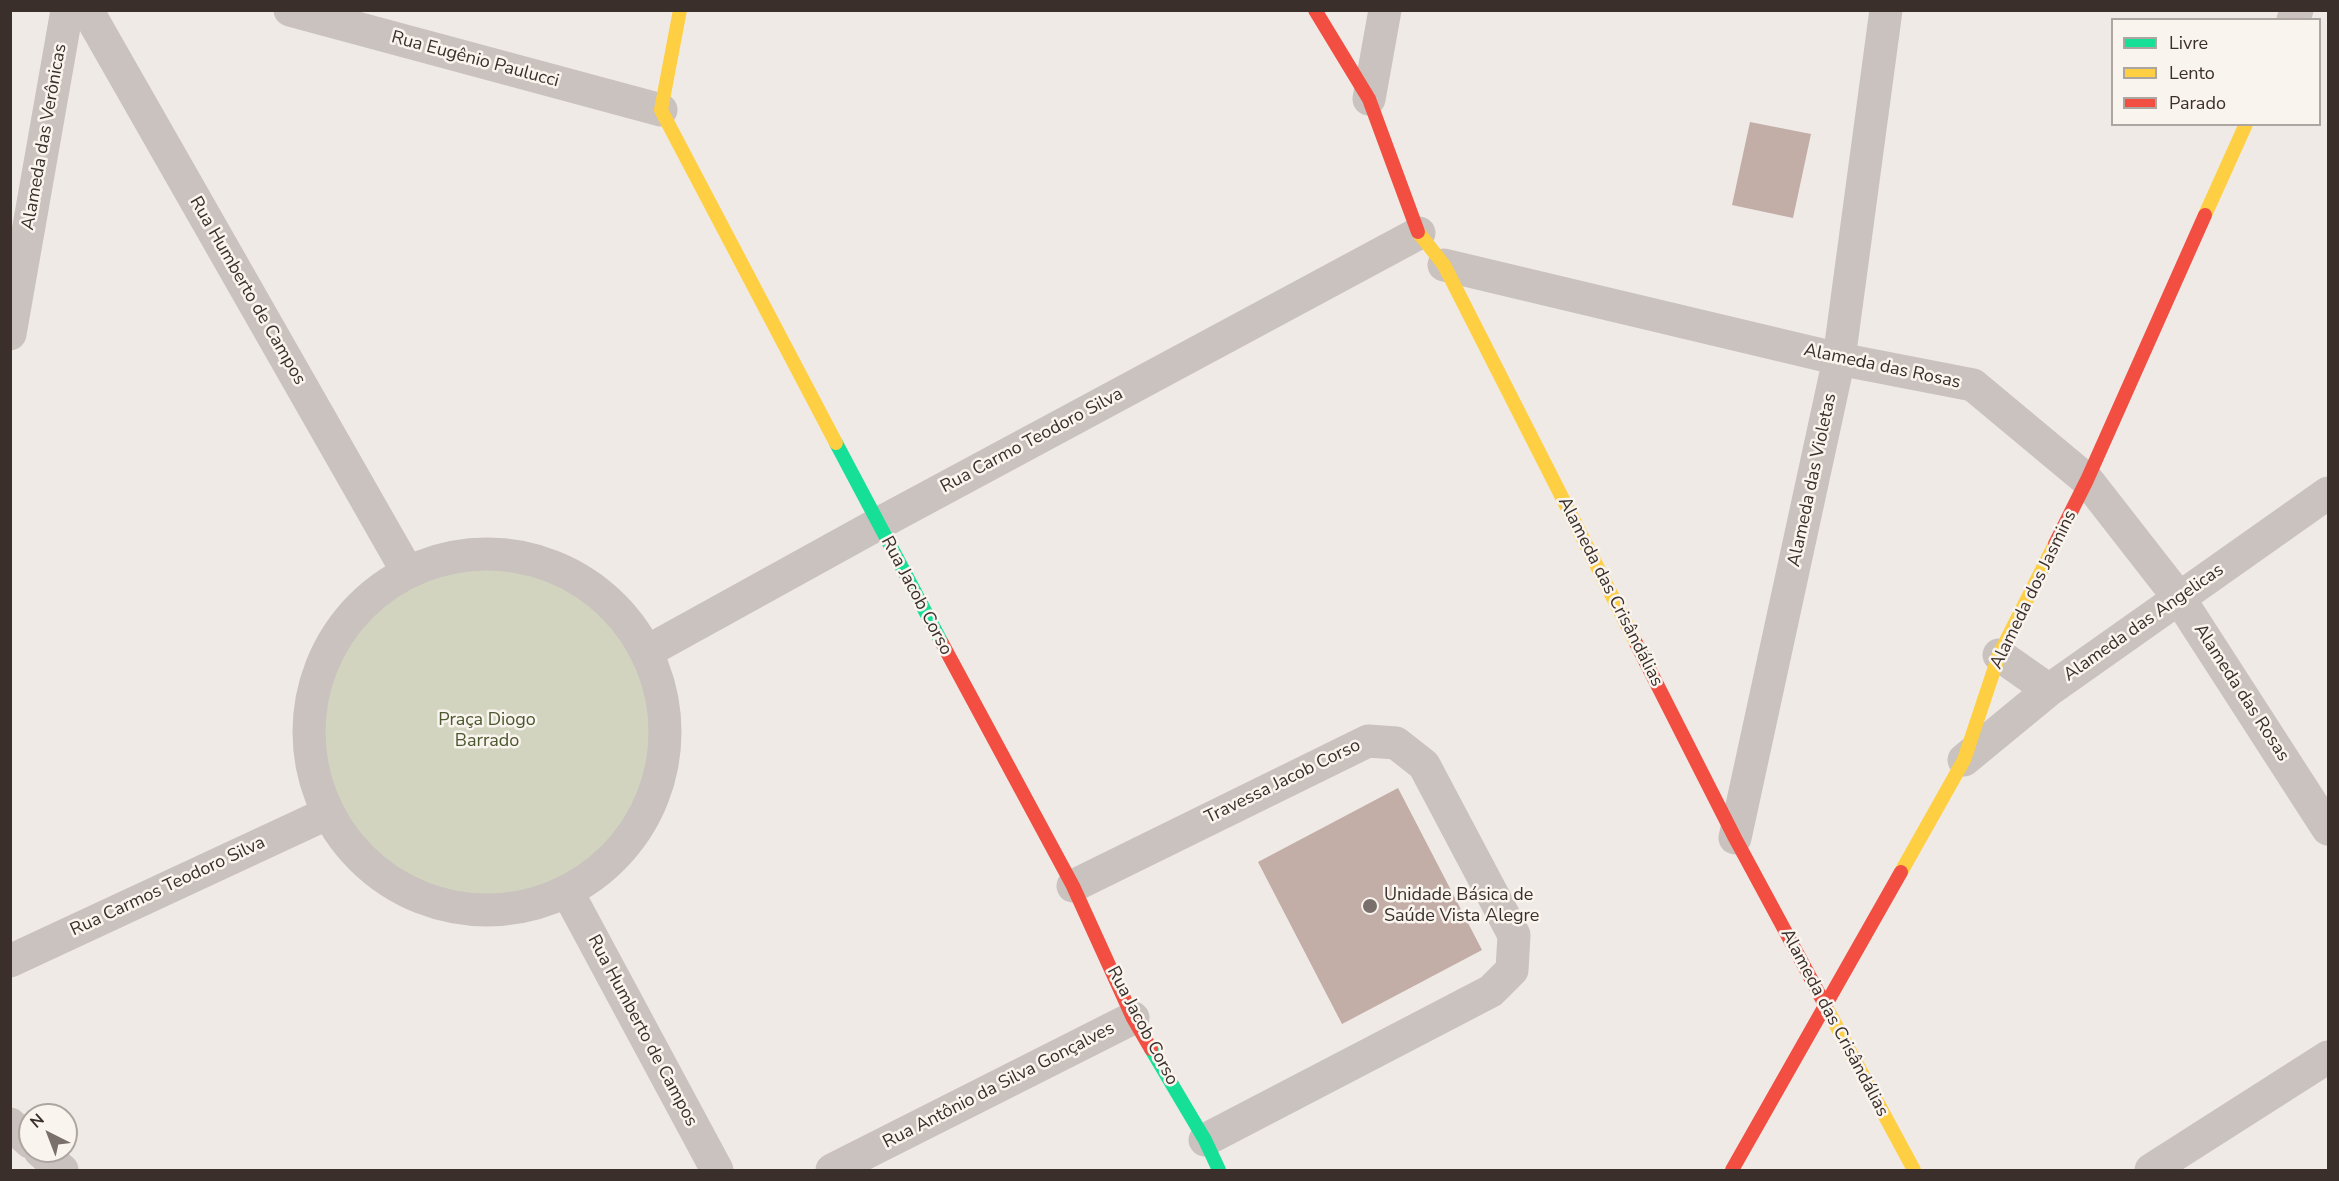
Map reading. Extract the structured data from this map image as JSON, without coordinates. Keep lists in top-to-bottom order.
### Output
{
  "streets": {
    "street": [
      "Rua Eugênio Paulucci",
      "Alameda das Verônicas",
      "Rua Humberto de Campos",
      "Alameda das Rosas",
      "Rua Carmo Teodoro Silva",
      "Alameda das Violetas",
      "Alameda dos Jasmins",
      "Alameda das Crisândálias",
      "Rua Jacob Corso",
      "Alameda das Angelicas",
      "Travessa Jacob Corso",
      "Rua Carmos Teodoro Silva",
      "Rua Antônio da Silva Gonçalves"
    ]
  },
  "crossings": [
    ["Rua Eugênio Paulucci", "Rua Jacob Corso"],
    ["Alameda das Rosas", "Alameda das Violetas"],
    ["Alameda das Rosas", "Alameda dos Jasmins"],
    ["Alameda das Rosas", "Alameda das Crisândálias"],
    ["Alameda das Rosas", "Alameda das Angelicas"],
    ["Rua Carmo Teodoro Silva", "Alameda das Crisândálias"],
    ["Rua Carmo Teodoro Silva", "Rua Jacob Corso"],
    ["Alameda das Violetas", "Alameda das Crisândálias"],
    ["Alameda dos Jasmins", "Alameda das Crisândálias"],
    ["Alameda dos Jasmins", "Alameda das Angelicas"],
    ["Rua Jacob Corso", "Travessa Jacob Corso"],
    ["Rua Jacob Corso", "Rua Antônio da Silva Gonçalves"]
  ],
  "parks": ["Praça Diogo Barrado"],
  "places": ["Unidade Básica de Saúde Vista Alegre"],
  "legend": ["Livre", "Lento", "Parado"],
  "north": "top left"
}
